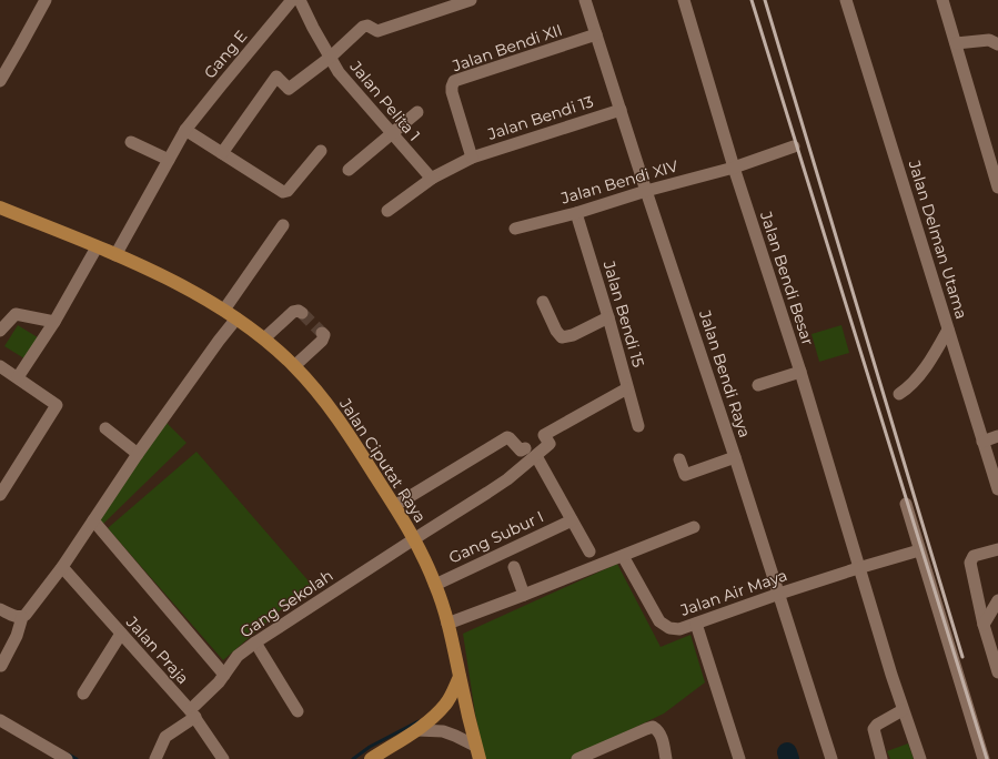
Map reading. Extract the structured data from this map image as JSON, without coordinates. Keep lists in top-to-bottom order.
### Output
{
  "streets": {
    "main road": ["Jalan Ciputat Raya"],
    "street": [
      "Jalan Bendi XII",
      "Gang E",
      "Jalan Pelita 1",
      "Jalan Bendi 13",
      "Jalan Bendi XIV",
      "Jalan Delman Utama",
      "Jalan Bendi Besar",
      "Jalan Bendi 15",
      "Jalan Bendi Raya",
      "Gang Subur I",
      "Jalan Air Maya",
      "Gang Sekolah",
      "Jalan Praja"
    ]
  },
  "crossings": [
    ["Jalan Bendi XII", "Jalan Bendi 13"],
    ["Jalan Bendi XII", "Jalan Bendi Raya"],
    ["Jalan Bendi 13", "Jalan Bendi Raya"],
    ["Jalan Bendi XIV", "Jalan Bendi Besar"],
    ["Jalan Bendi XIV", "Jalan Bendi 15"],
    ["Jalan Bendi XIV", "Jalan Bendi Raya"],
    ["Jalan Bendi Besar", "Jalan Air Maya"],
    ["Jalan Bendi 15", "Gang Sekolah"],
    ["Jalan Bendi Raya", "Jalan Air Maya"],
    ["Jalan Ciputat Raya", "Gang Subur I"],
    ["Jalan Ciputat Raya", "Gang Sekolah"],
    ["Gang Sekolah", "Jalan Praja"]
  ]
}
